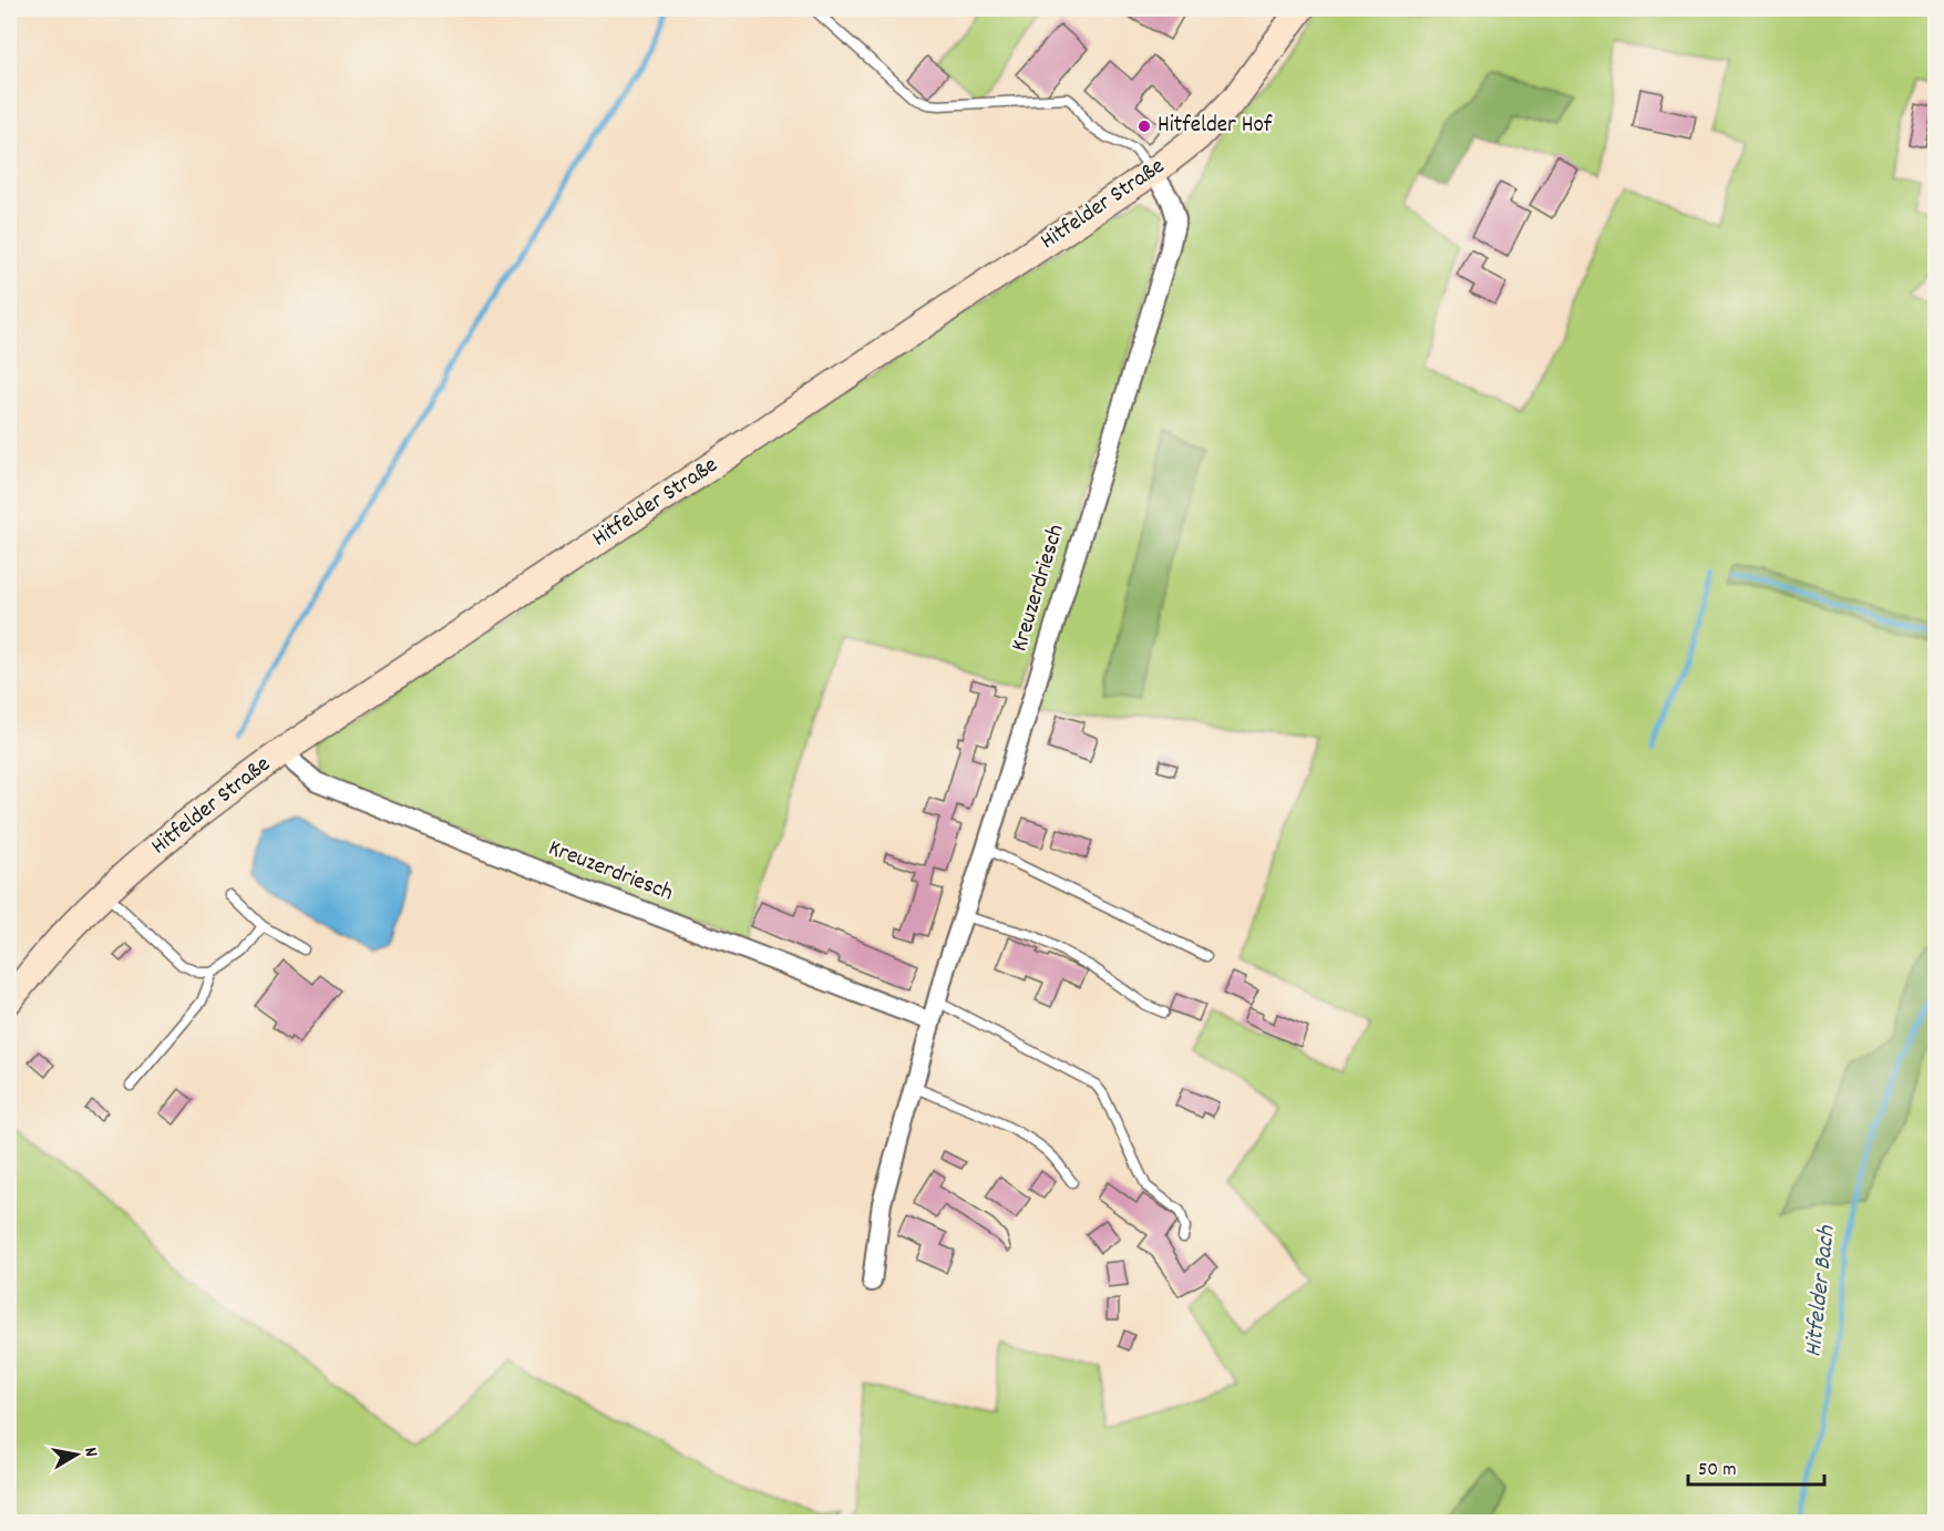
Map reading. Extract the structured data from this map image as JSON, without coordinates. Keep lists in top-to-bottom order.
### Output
{
  "streets": {
    "main road": ["Hitfelder Straße"],
    "street": ["Kreuzerdriesch"]
  },
  "crossings": [
    ["Hitfelder Straße", "Kreuzerdriesch"]
  ],
  "water": ["Hitfelder Bach"],
  "places": ["Hitfelder Hof"],
  "scale_bar": "50 m",
  "north": "right"
}
